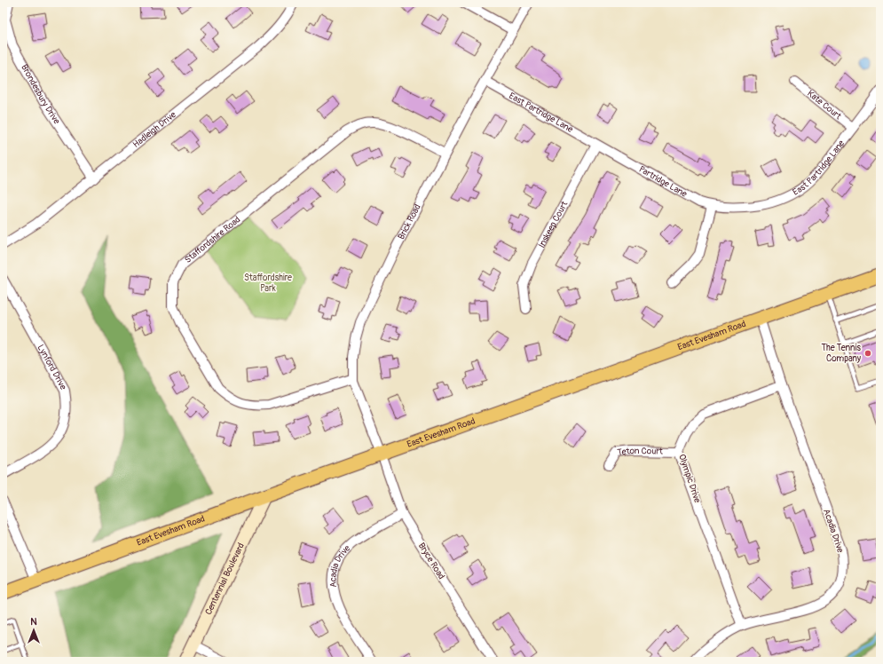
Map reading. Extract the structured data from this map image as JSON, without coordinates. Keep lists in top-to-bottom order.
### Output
{
  "streets": {
    "main road": ["East Evesham Road", "Centennial Boulevard"],
    "street": [
      "Brondesbury Drive",
      "Kate Court",
      "East Partridge Lane",
      "Hadleigh Drive",
      "Partridge Lane",
      "Brick Road",
      "Inskeep Court",
      "Staffordshire Road",
      "Lynford Drive",
      "Teton Court",
      "Olympic Drive",
      "Acadia Drive",
      "Bryce Road"
    ]
  },
  "crossings": [
    ["Brondesbury Drive", "Hadleigh Drive"],
    ["Kate Court", "East Partridge Lane"],
    ["East Partridge Lane", "Partridge Lane"],
    ["East Partridge Lane", "Brick Road"],
    ["East Partridge Lane", "Inskeep Court"],
    ["Partridge Lane", "Inskeep Court"],
    ["Brick Road", "Staffordshire Road"],
    ["Brick Road", "East Evesham Road"],
    ["Brick Road", "Bryce Road"],
    ["East Evesham Road", "Acadia Drive"],
    ["East Evesham Road", "Bryce Road"],
    ["East Evesham Road", "Centennial Boulevard"],
    ["Teton Court", "Olympic Drive"],
    ["Olympic Drive", "Acadia Drive"],
    ["Acadia Drive", "Bryce Road"]
  ],
  "parks": ["Staffordshire Park"],
  "places": ["The Tennis Company"],
  "north": "top"
}
